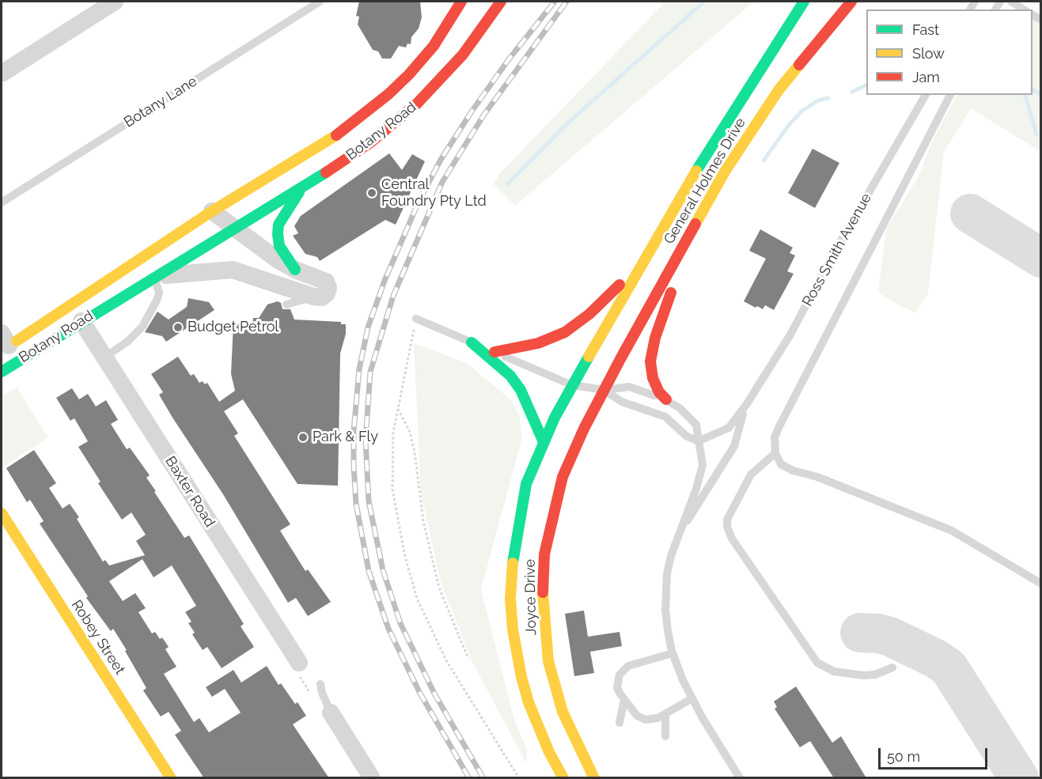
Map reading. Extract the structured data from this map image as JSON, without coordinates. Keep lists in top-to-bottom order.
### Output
{
  "streets": {
    "main road": [
      "Botany Road",
      "General Holmes Drive",
      "Joyce Drive",
      "Robey Street"
    ],
    "street": ["Baxter Road"],
    "lane": ["Botany Lane", "Ross Smith Avenue"]
  },
  "crossings": [
    ["Botany Road", "Baxter Road"],
    ["General Holmes Drive", "Ross Smith Avenue"],
    ["General Holmes Drive", "Joyce Drive"],
    ["Ross Smith Avenue", "Joyce Drive"]
  ],
  "places": ["Central Foundry Pty Ltd", "Budget Petrol", "Park & Fly"],
  "legend": ["Fast", "Slow", "Jam"],
  "scale_bar": "50 m"
}
